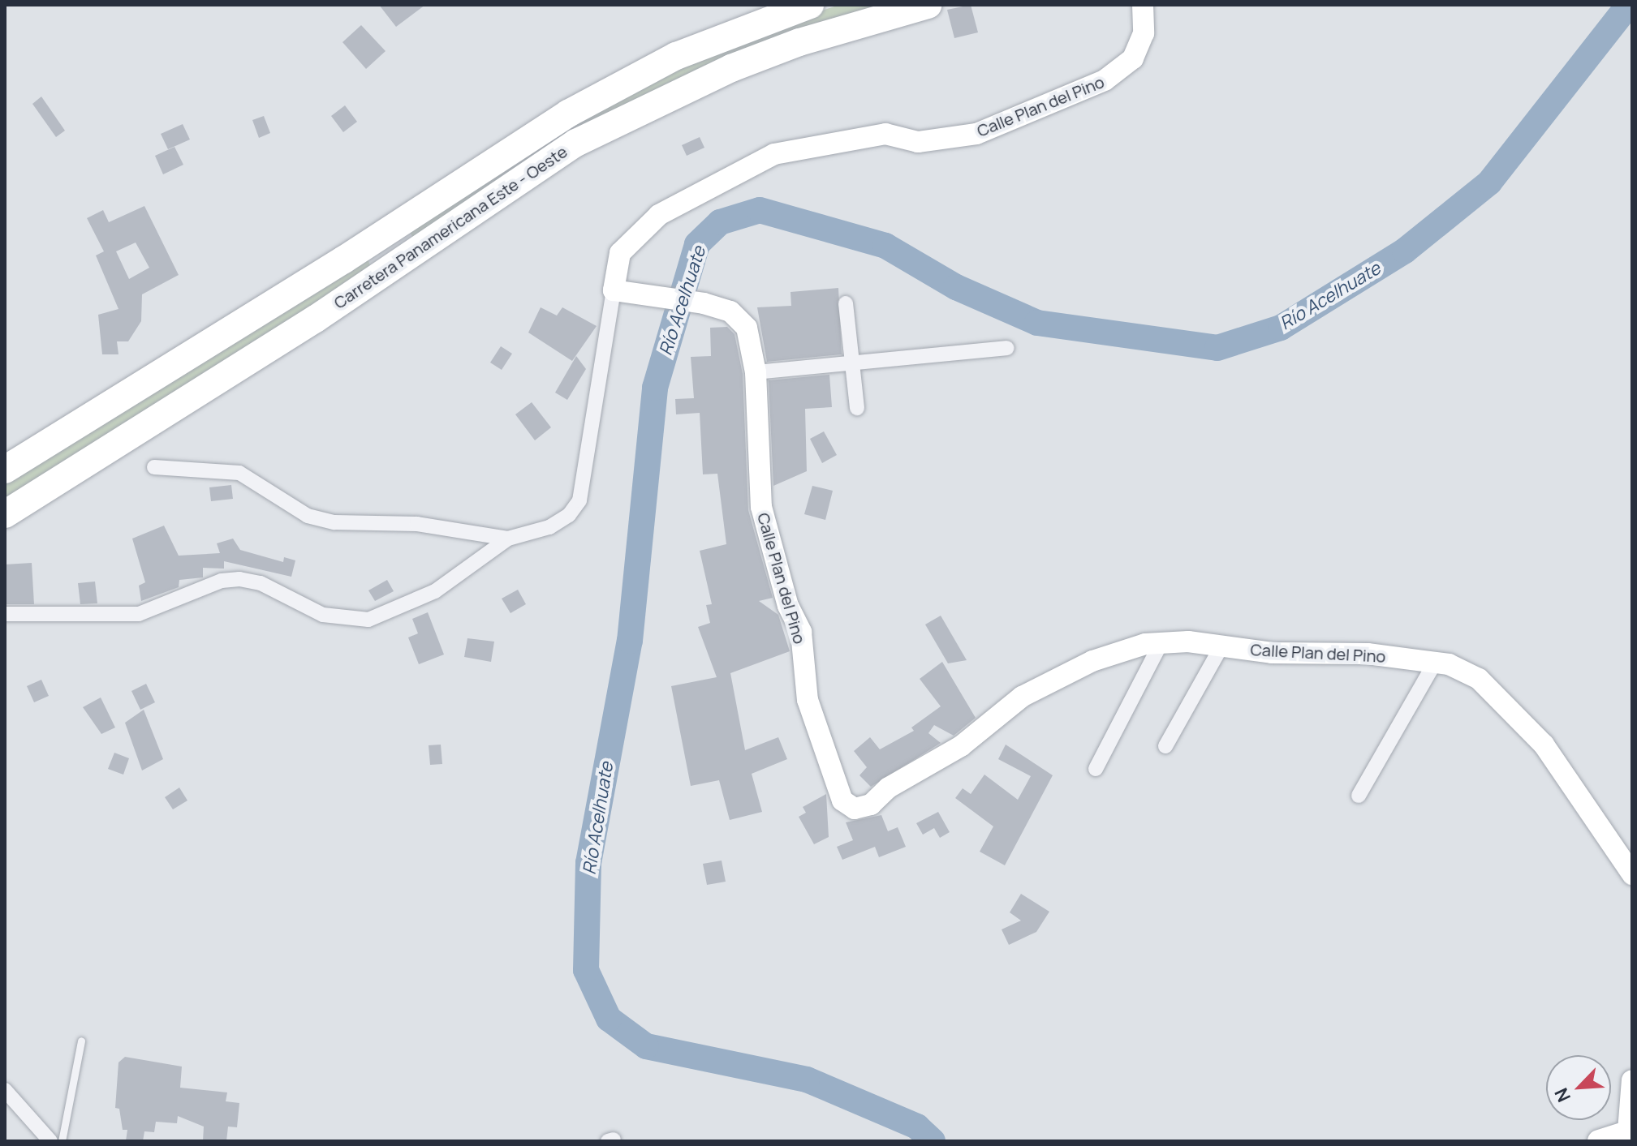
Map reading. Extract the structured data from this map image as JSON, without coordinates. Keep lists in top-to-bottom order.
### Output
{
  "streets": {
    "highway": ["Carretera Panamericana Este - Oeste"],
    "street": ["Calle Plan del Pino"]
  },
  "water": ["Río Acelhuate"],
  "north": "bottom left"
}
